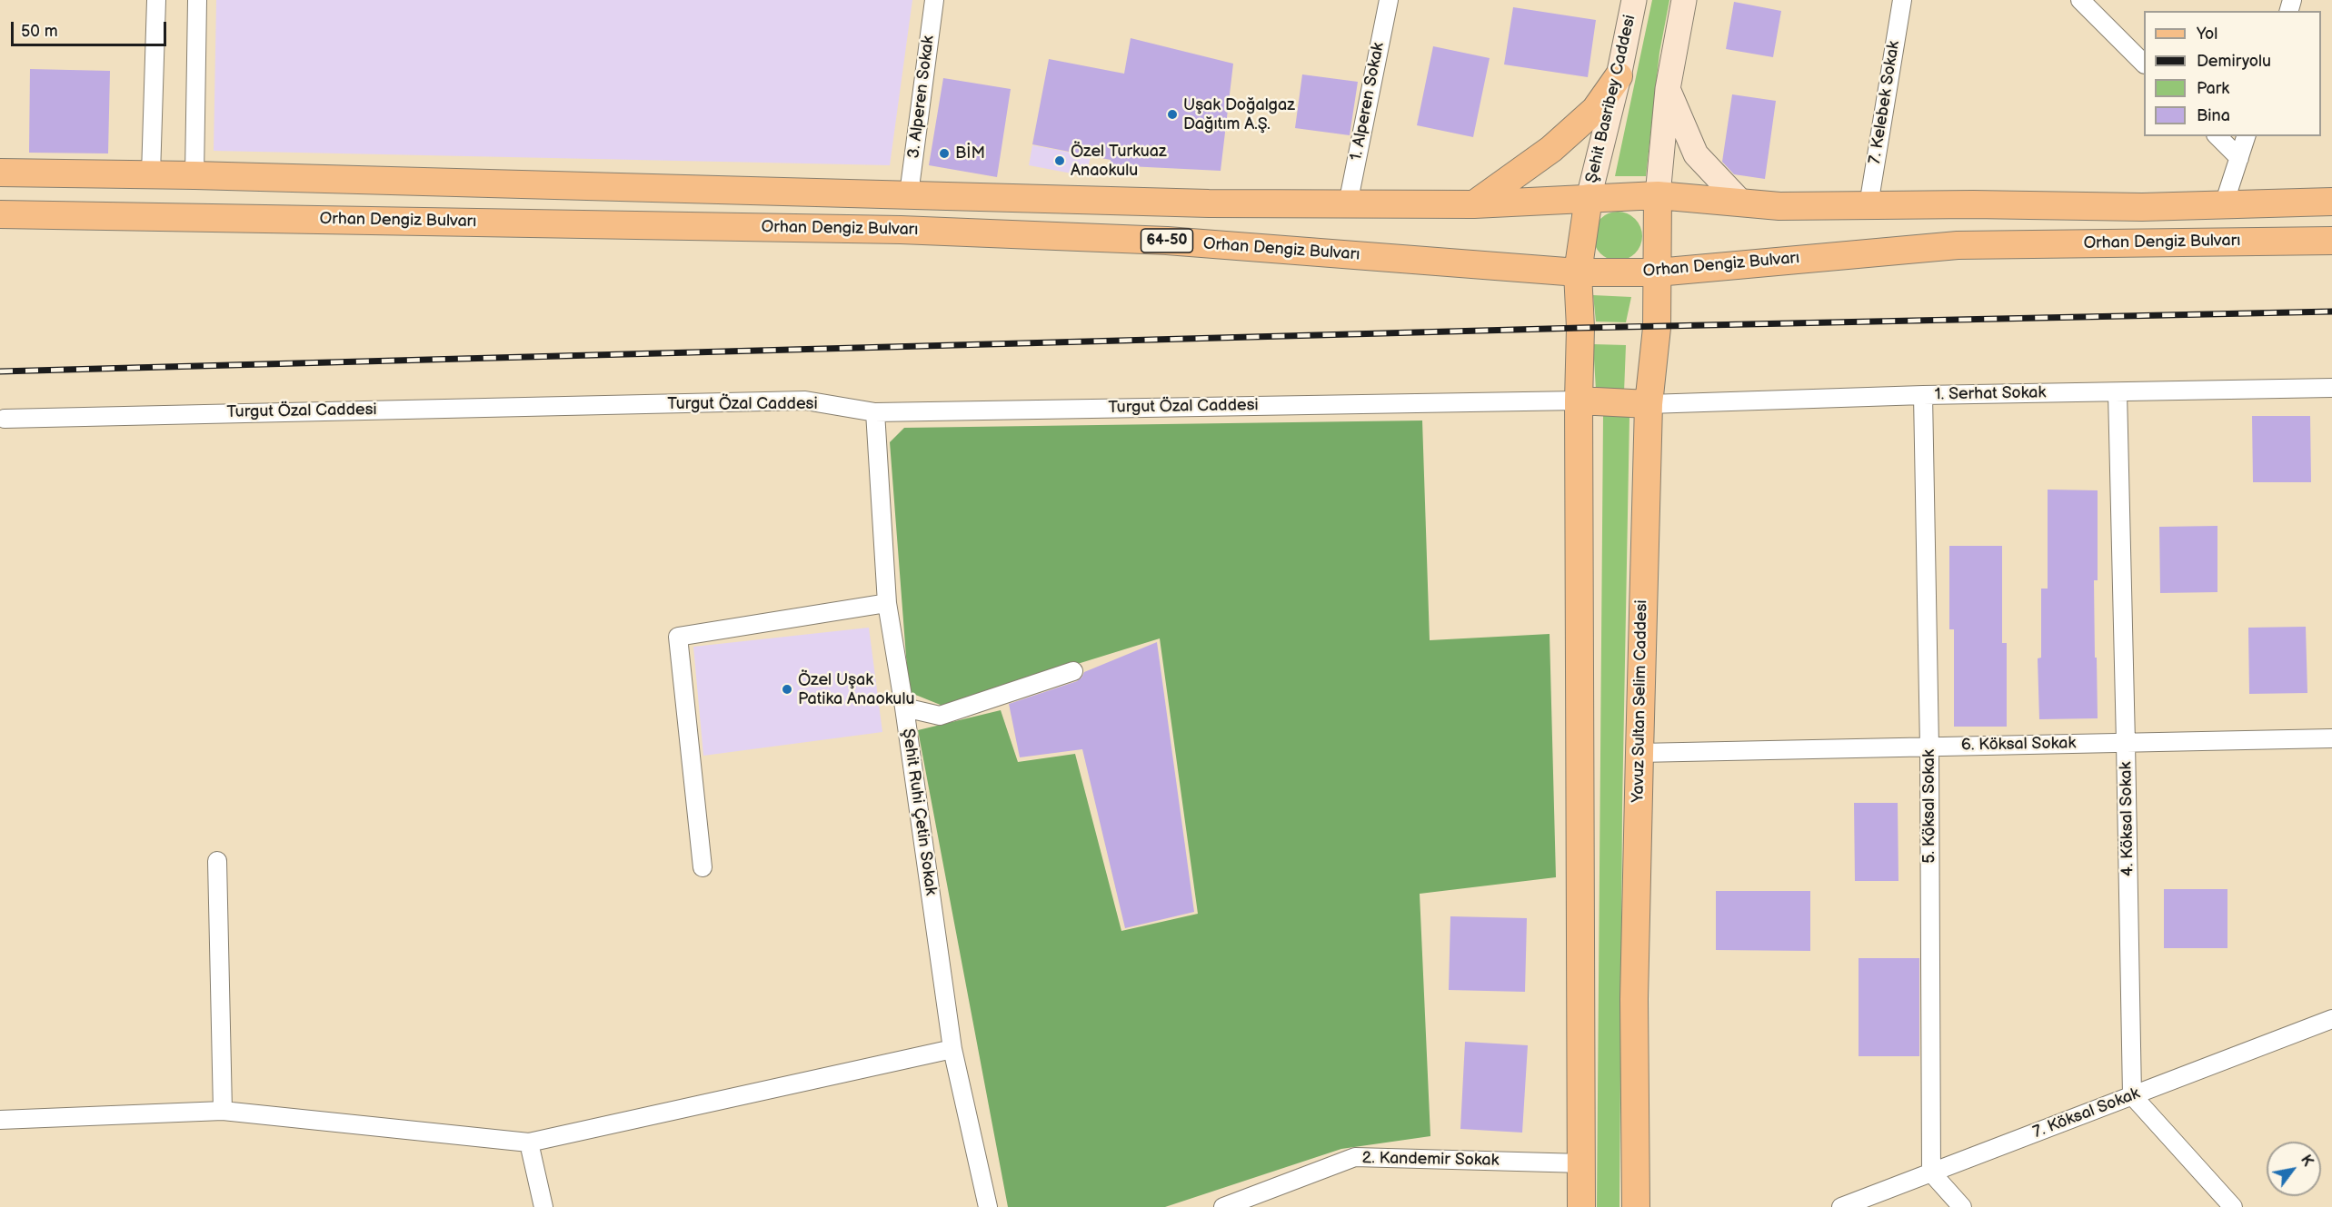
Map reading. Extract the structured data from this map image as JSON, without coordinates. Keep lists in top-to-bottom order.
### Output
{
  "streets": {
    "main road": ["Orhan Dengiz Bulvarı", "64-50", "Yavuz Sultan Selim Caddesi"],
    "street": [
      "3. Alperen Sokak",
      "Şehit Basribey Caddesi",
      "1. Alperen Sokak",
      "7. Kelebek Sokak",
      "1. Serhat Sokak",
      "Turgut Özal Caddesi",
      "6. Köksal Sokak",
      "5. Köksal Sokak",
      "Şehit Ruhi Çetin Sokak",
      "4. Köksal Sokak",
      "7. Köksal Sokak",
      "2. Kandemir Sokak"
    ]
  },
  "crossings": [
    ["Orhan Dengiz Bulvarı", "Yavuz Sultan Selim Caddesi"],
    ["1. Serhat Sokak", "Yavuz Sultan Selim Caddesi"],
    ["1. Serhat Sokak", "5. Köksal Sokak"],
    ["1. Serhat Sokak", "4. Köksal Sokak"],
    ["Turgut Özal Caddesi", "Şehit Ruhi Çetin Sokak"],
    ["Yavuz Sultan Selim Caddesi", "6. Köksal Sokak"],
    ["6. Köksal Sokak", "5. Köksal Sokak"],
    ["6. Köksal Sokak", "4. Köksal Sokak"],
    ["5. Köksal Sokak", "7. Köksal Sokak"],
    ["4. Köksal Sokak", "7. Köksal Sokak"]
  ],
  "places": [
    "Uşak Doğalgaz Dağıtım A.Ş.",
    "BİM",
    "Özel Turkuaz Anaokulu",
    "Özel Uşak Patika Anaokulu"
  ],
  "legend": [
    "Yol",
    "Demiryolu",
    "Park",
    "Bina"
  ],
  "scale_bar": "50 m",
  "north": "top right"
}
